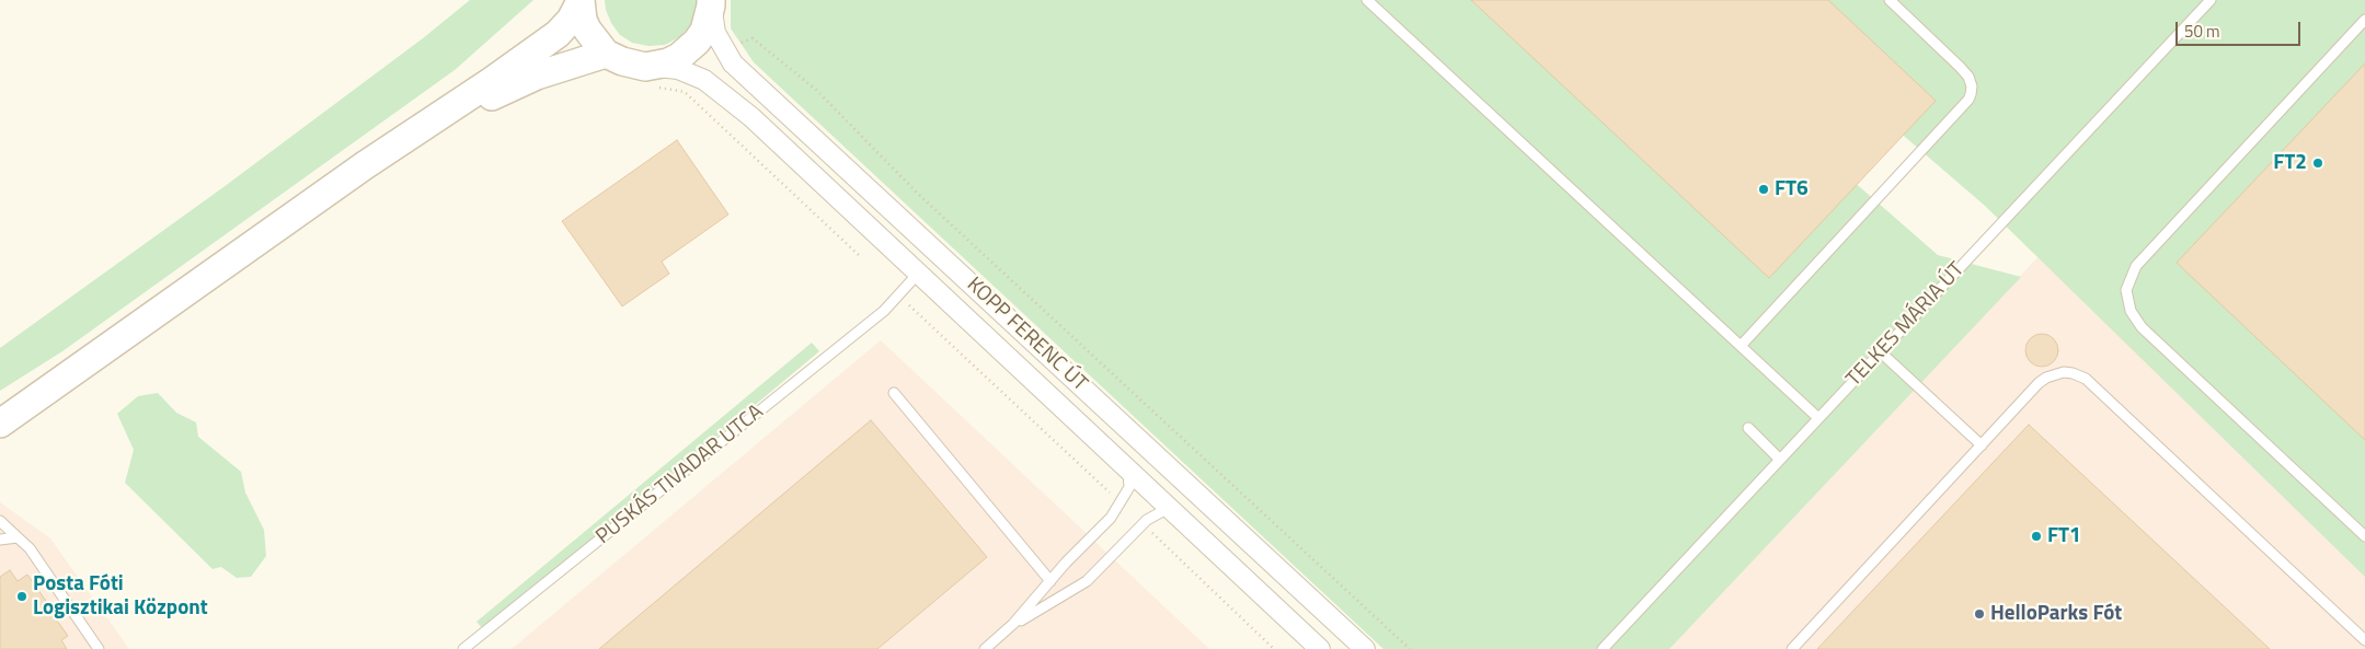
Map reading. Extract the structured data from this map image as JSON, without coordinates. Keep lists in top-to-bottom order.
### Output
{
  "streets": {
    "street": ["KOPP FERENC ÚT"],
    "lane": ["TELKES MÁRIA ÚT", "PUSKÁS TIVADAR UTCA"]
  },
  "crossings": [
    ["KOPP FERENC ÚT", "PUSKÁS TIVADAR UTCA"]
  ],
  "places": [
    "FT2",
    "FT6",
    "FT1",
    "Posta Fóti Logisztikai Központ",
    "HelloParks Fót"
  ],
  "scale_bar": "50 m"
}
